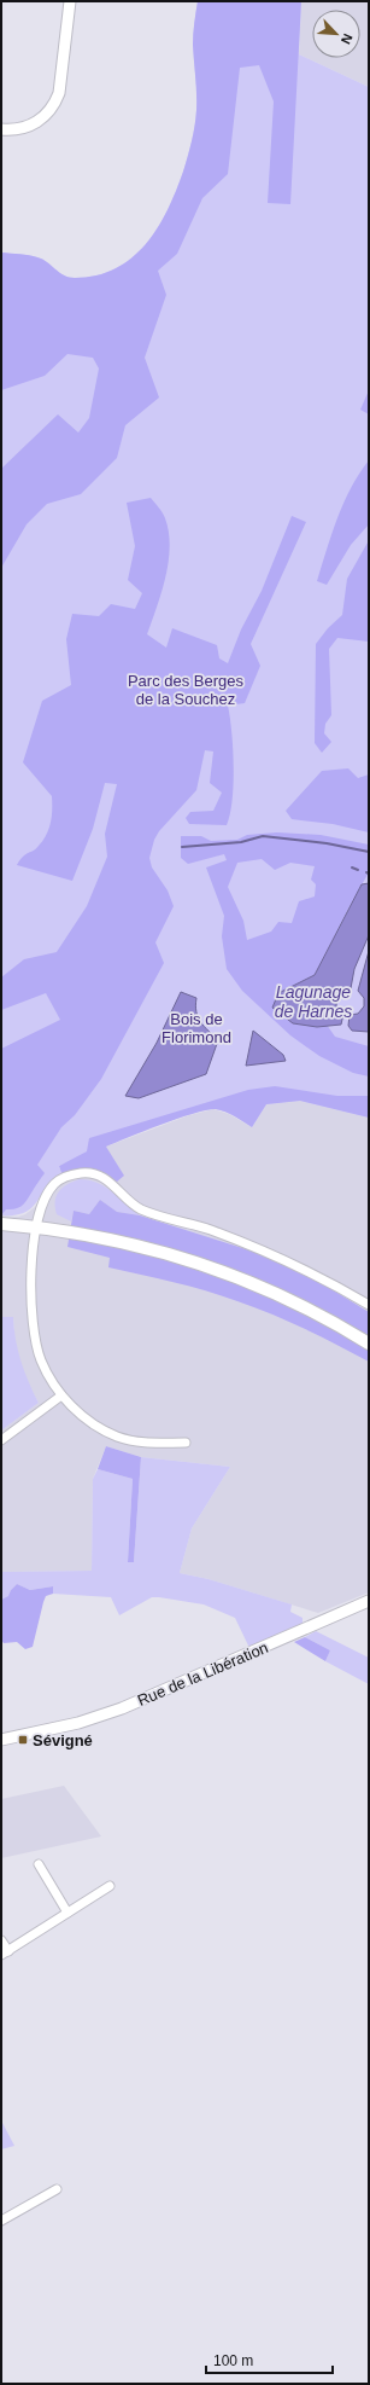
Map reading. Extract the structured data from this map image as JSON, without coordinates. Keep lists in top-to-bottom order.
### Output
{
  "streets": {
    "street": ["Rue de la Libération"]
  },
  "water": ["Lagunage de Harnes"],
  "parks": ["Parc des Berges de la Souchez", "Bois de Florimond"],
  "places": {
    "transit": ["Sévigné"]
  },
  "scale_bar": "100 m",
  "north": "bottom right"
}
